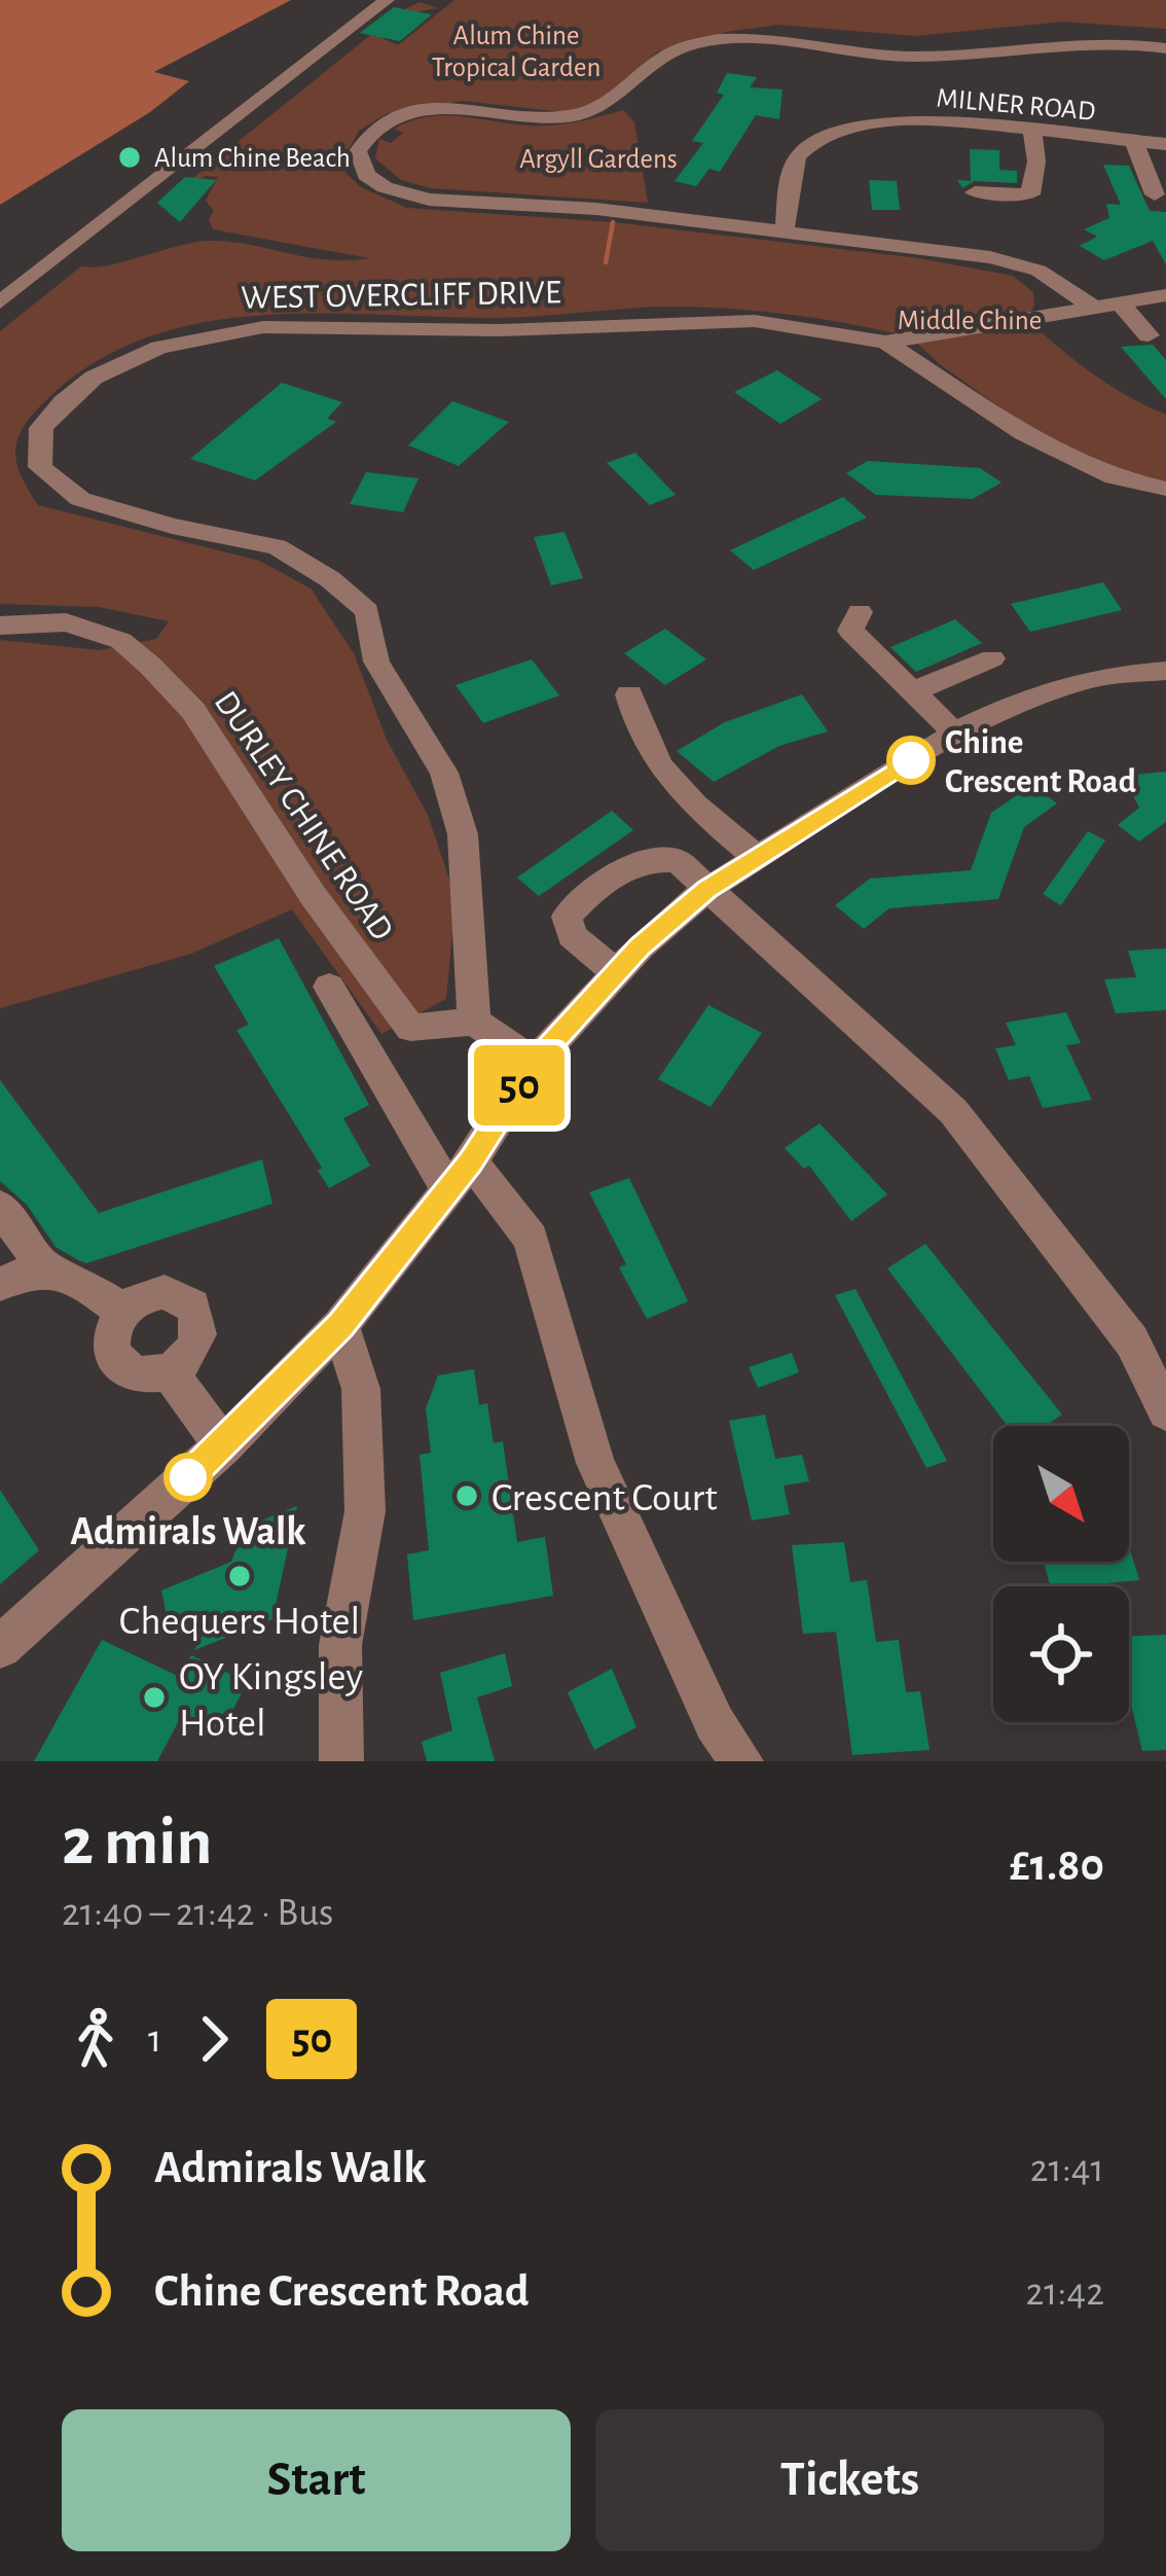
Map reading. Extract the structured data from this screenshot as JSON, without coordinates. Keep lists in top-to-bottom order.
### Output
{
  "streets": {
    "street": ["MILNER ROAD", "WEST OVERCLIFF DRIVE", "DURLEY CHINE ROAD"]
  },
  "crossings": [
    ["WEST OVERCLIFF DRIVE", "DURLEY CHINE ROAD"]
  ],
  "parks": ["Alum Chine Tropical Garden", "Argyll Gardens", "Middle Chine"],
  "places": [
    "Alum Chine Beach",
    "Chine Crescent Road",
    "Admirals Walk",
    "Crescent Court",
    "Chequers Hotel",
    "OY Kingsley Hotel"
  ],
  "lines": ["bus line 50"],
  "north": "bottom right",
  "page": {
    "on_map": "50",
    "heading": ["2 min", "21:40 – 21:42 · Bus", "£1.80"],
    "legs": ["1", "50"],
    "list": [
      {
        "name": "Admirals Walk",
        "value": "21:41"
      },
      {
        "name": "Chine Crescent Road",
        "value": "21:42"
      }
    ],
    "buttons": ["Start", "Tickets"]
  }
}
